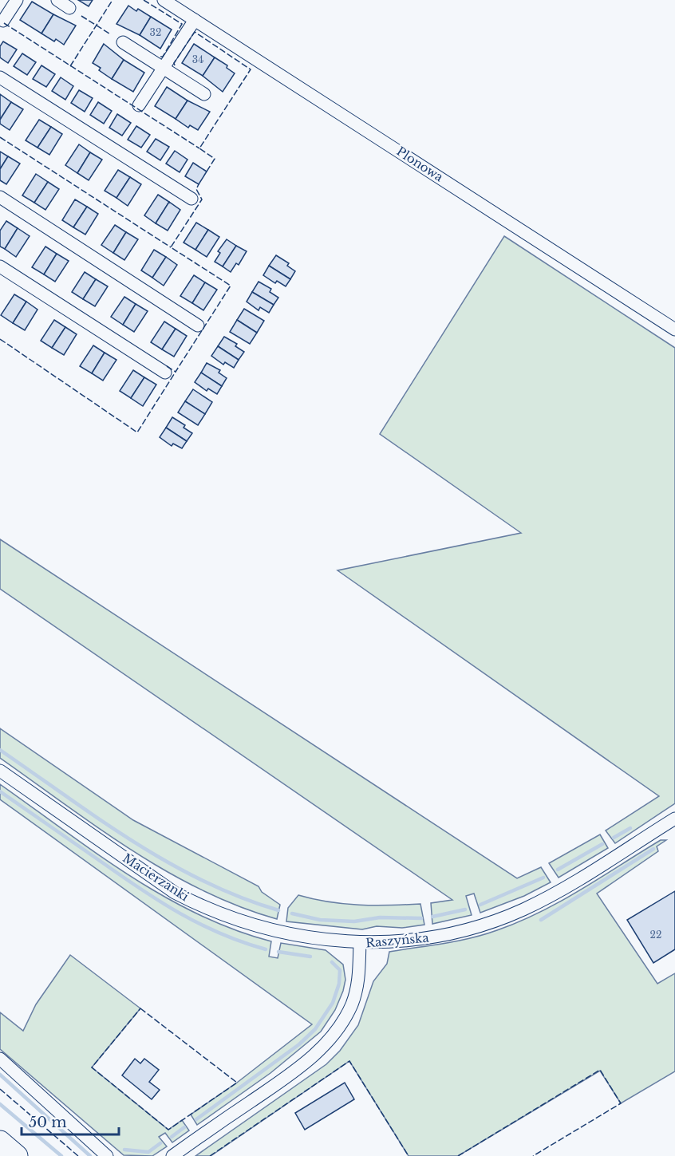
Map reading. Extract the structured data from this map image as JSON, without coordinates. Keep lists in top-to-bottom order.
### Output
{
  "streets": {
    "street": ["Plonowa", "Macierzanki", "Raszyńska"]
  },
  "crossings": [
    ["Macierzanki", "Raszyńska"]
  ],
  "house_numbers": ["32", "34", "22"],
  "scale_bar": "50 m"
}
